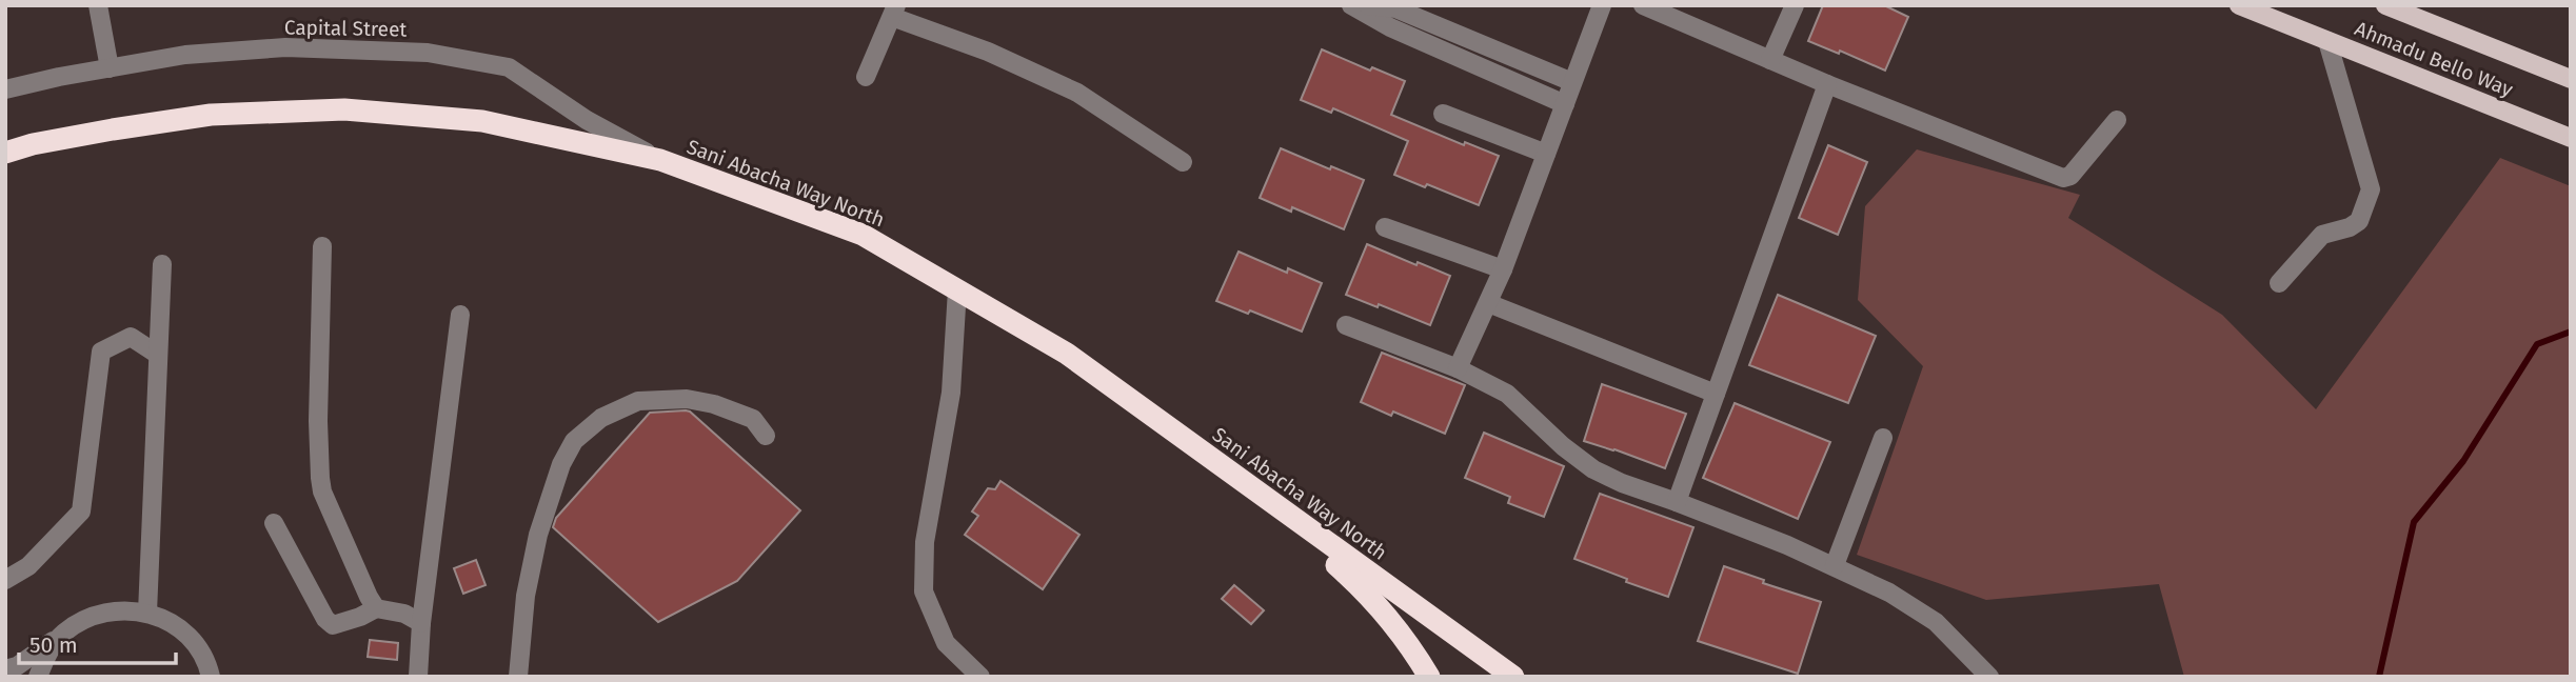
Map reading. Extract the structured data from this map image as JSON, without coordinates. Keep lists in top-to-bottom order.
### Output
{
  "streets": {
    "highway": ["Sani Abacha Way North"],
    "main road": ["Ahmadu Bello Way"],
    "street": ["Capital Street"]
  },
  "crossings": [
    ["Capital Street", "Sani Abacha Way North"]
  ],
  "scale_bar": "50 m"
}
